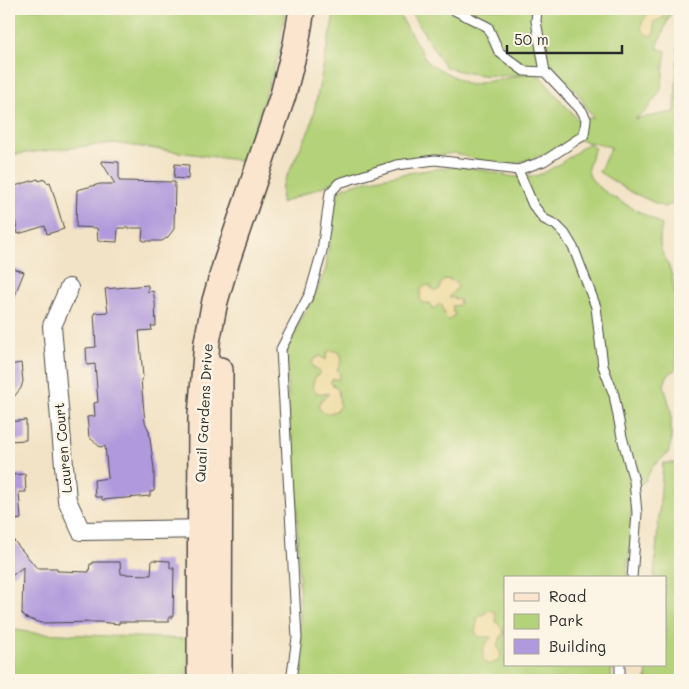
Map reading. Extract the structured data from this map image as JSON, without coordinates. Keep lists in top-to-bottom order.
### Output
{
  "streets": {
    "main road": ["Quail Gardens Drive"],
    "street": ["Lauren Court"]
  },
  "crossings": [
    ["Quail Gardens Drive", "Lauren Court"]
  ],
  "legend": ["Road", "Park", "Building"],
  "scale_bar": "50 m"
}
